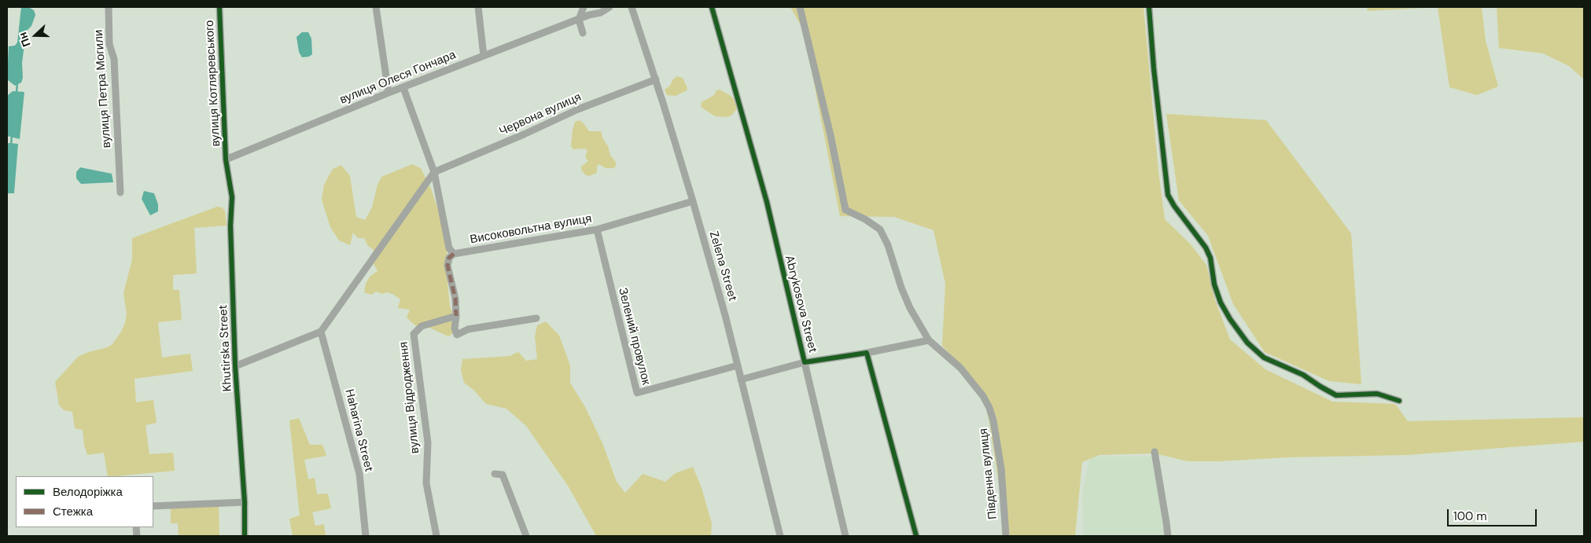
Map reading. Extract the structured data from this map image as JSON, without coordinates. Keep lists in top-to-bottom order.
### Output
{
  "streets": {
    "street": [
      "вулиця Олеся Гончара",
      "вулиця Котляревського",
      "вулиця Петра Могили",
      "Червона вулиця",
      "Високовольтна вулиця",
      "Zelena Street",
      "Abrykosova Street",
      "Зелений провулок",
      "Khutirska Street",
      "вулиця Відродження",
      "Haharina Street",
      "Південна вулиця"
    ]
  },
  "crossings": [
    ["вулиця Олеся Гончара", "вулиця Котляревського"],
    ["вулиця Олеся Гончара", "Khutirska Street"],
    ["вулиця Котляревського", "Khutirska Street"],
    ["Червона вулиця", "Zelena Street"],
    ["Високовольтна вулиця", "Zelena Street"],
    ["Високовольтна вулиця", "Зелений провулок"],
    ["Zelena Street", "Зелений провулок"],
    ["Abrykosova Street", "Південна вулиця"]
  ],
  "legend": ["Велодоріжка", "Стежка"],
  "scale_bar": "100 m",
  "north": "left"
}
